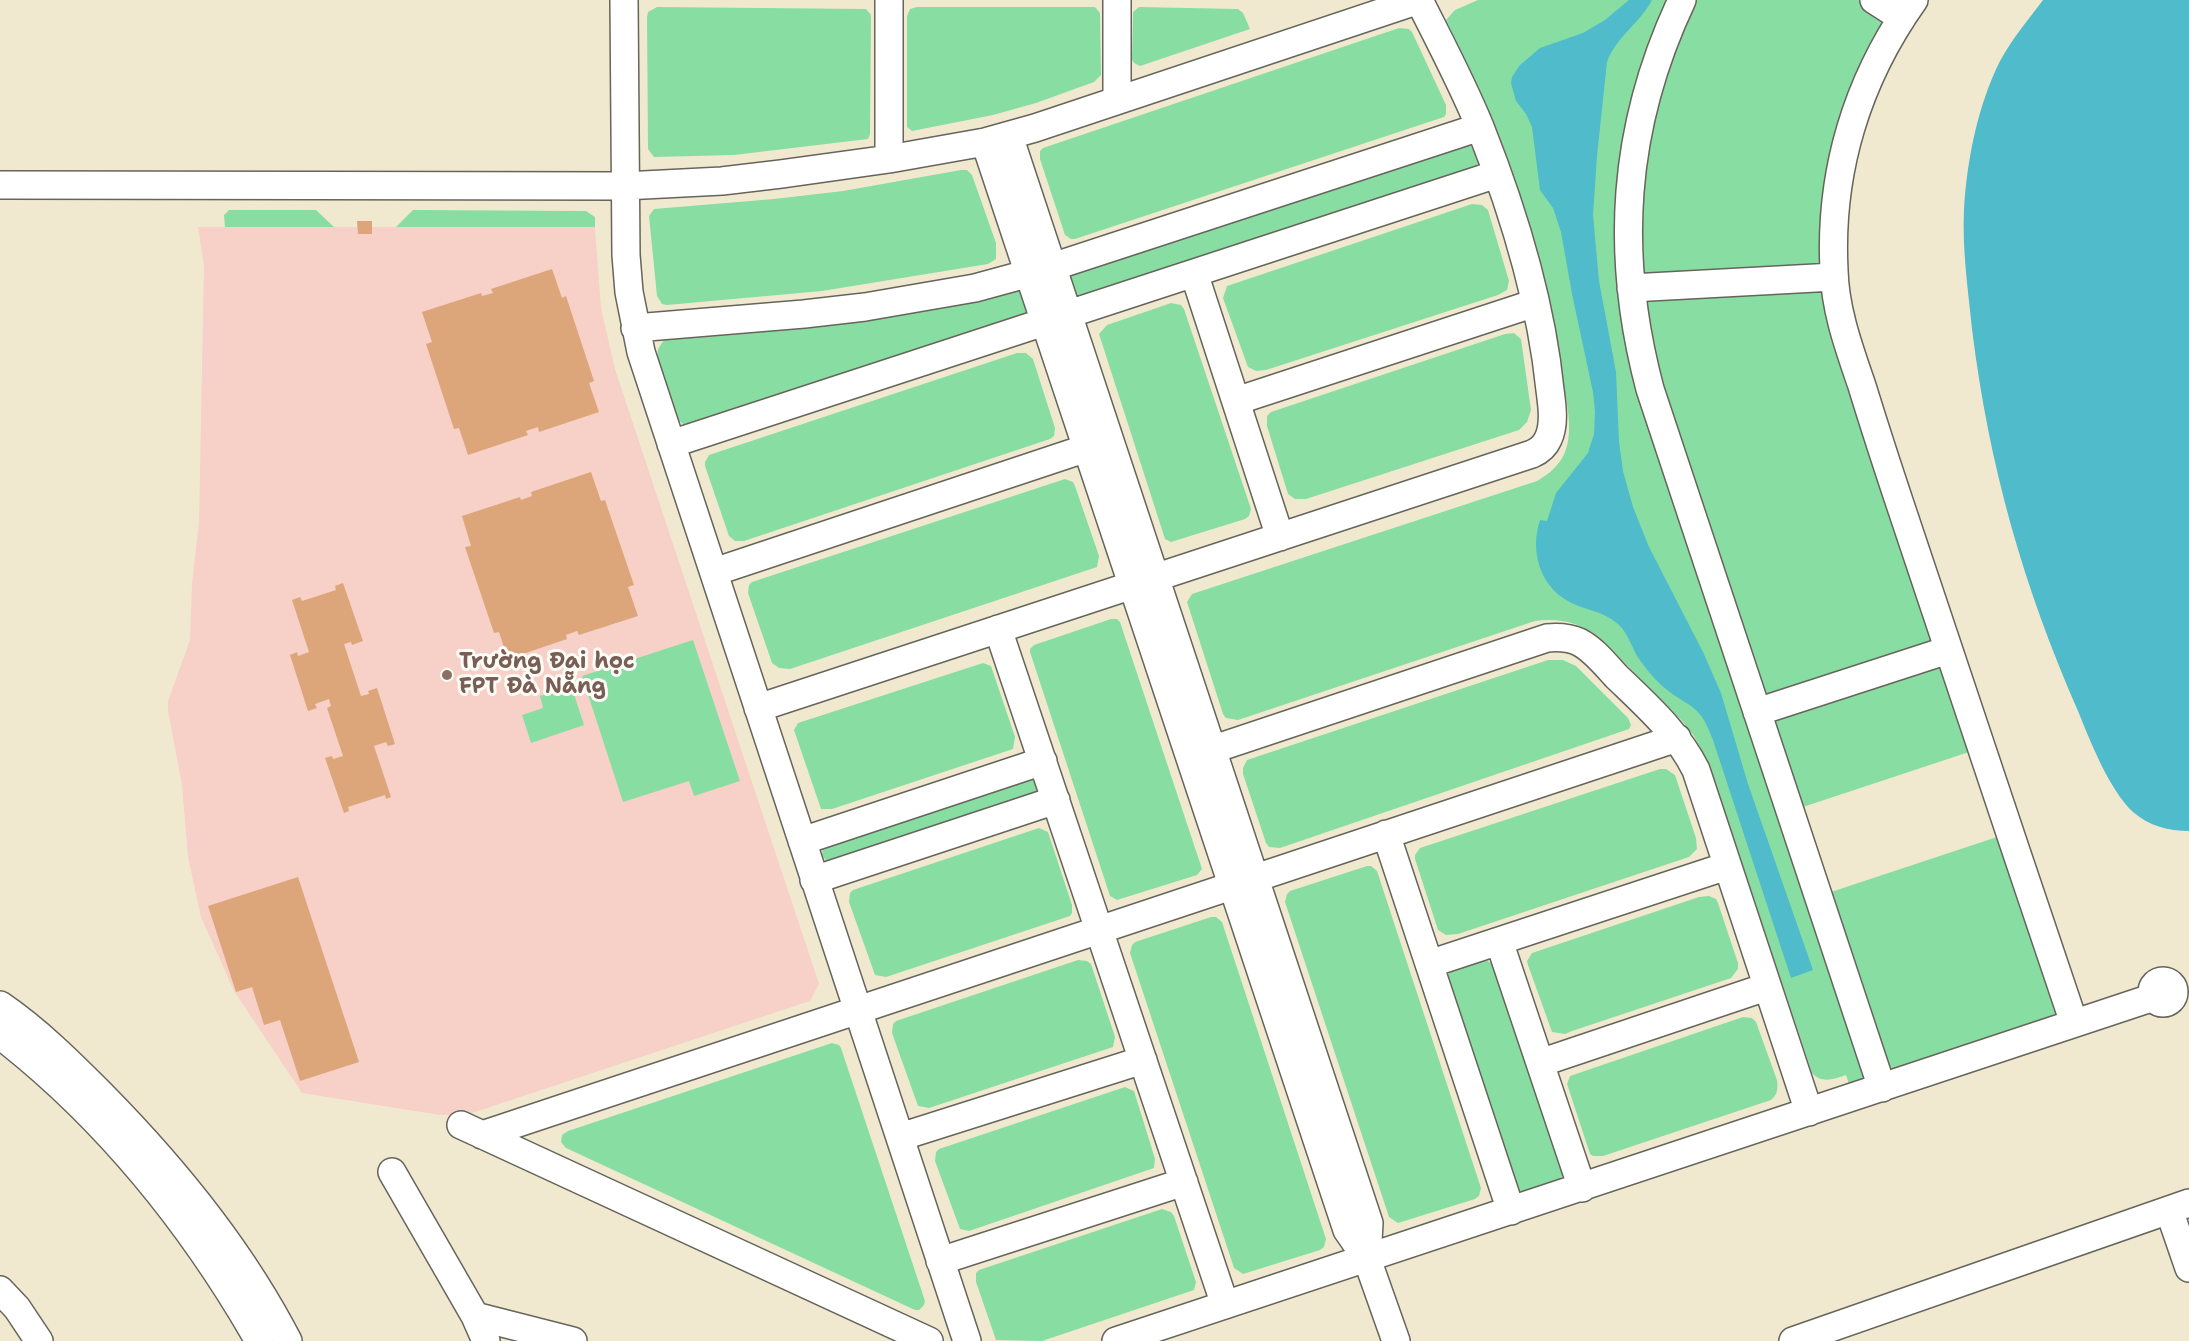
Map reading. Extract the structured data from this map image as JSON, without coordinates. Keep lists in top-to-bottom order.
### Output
{
  "places": ["Trường Đại học FPT Đà Nẵng"]
}
